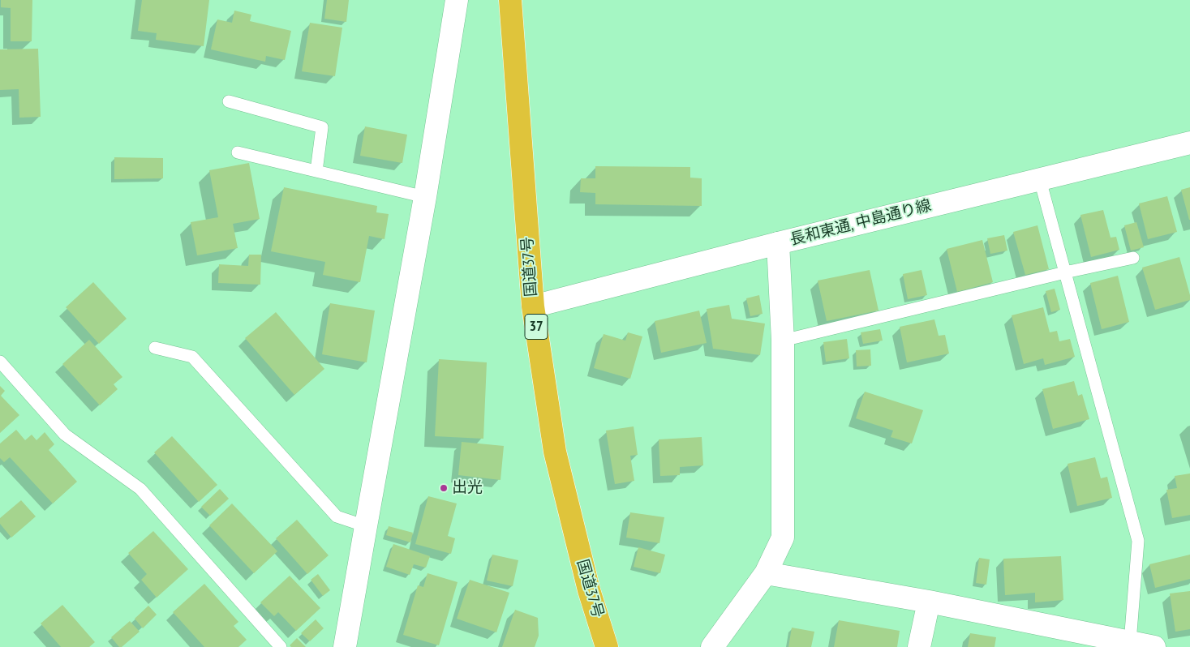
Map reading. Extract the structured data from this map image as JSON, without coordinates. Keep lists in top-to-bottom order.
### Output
{
  "streets": {
    "highway": ["国道37号", "37"],
    "street": ["長和東通, 中島通り線"]
  },
  "crossings": [
    ["長和東通, 中島通り線", "国道37号"]
  ],
  "places": ["出光"]
}
